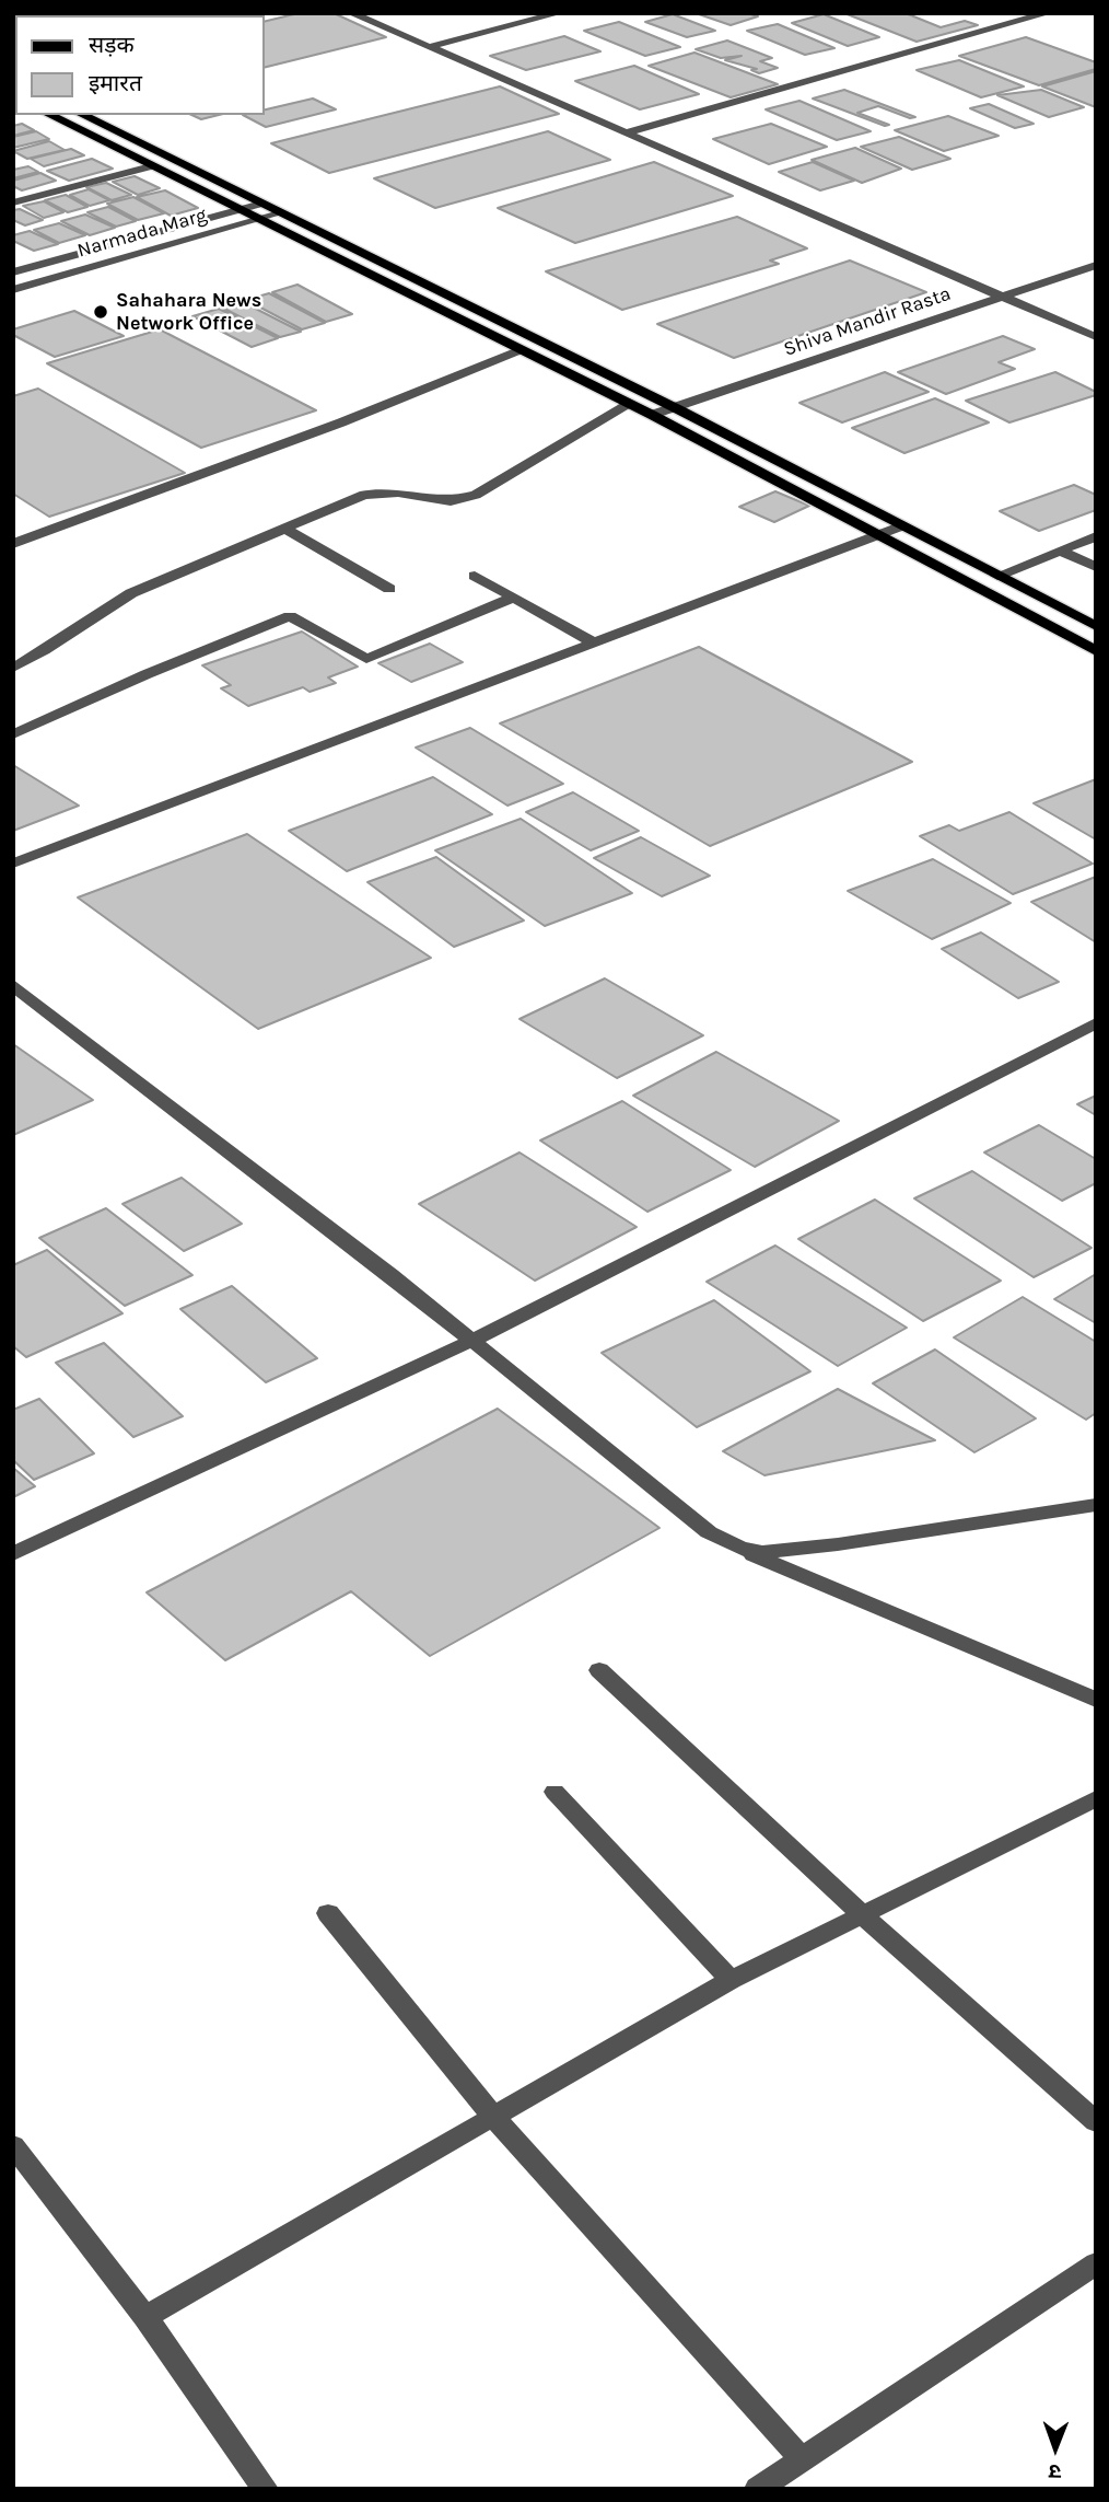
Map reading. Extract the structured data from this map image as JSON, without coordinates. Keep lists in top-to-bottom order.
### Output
{
  "streets": {
    "street": ["Narmada Marg", "Shiva Mandir Rasta"]
  },
  "places": ["Sahahara News Network Office"],
  "legend": ["सड़क", "इमारत"],
  "north": "bottom"
}
